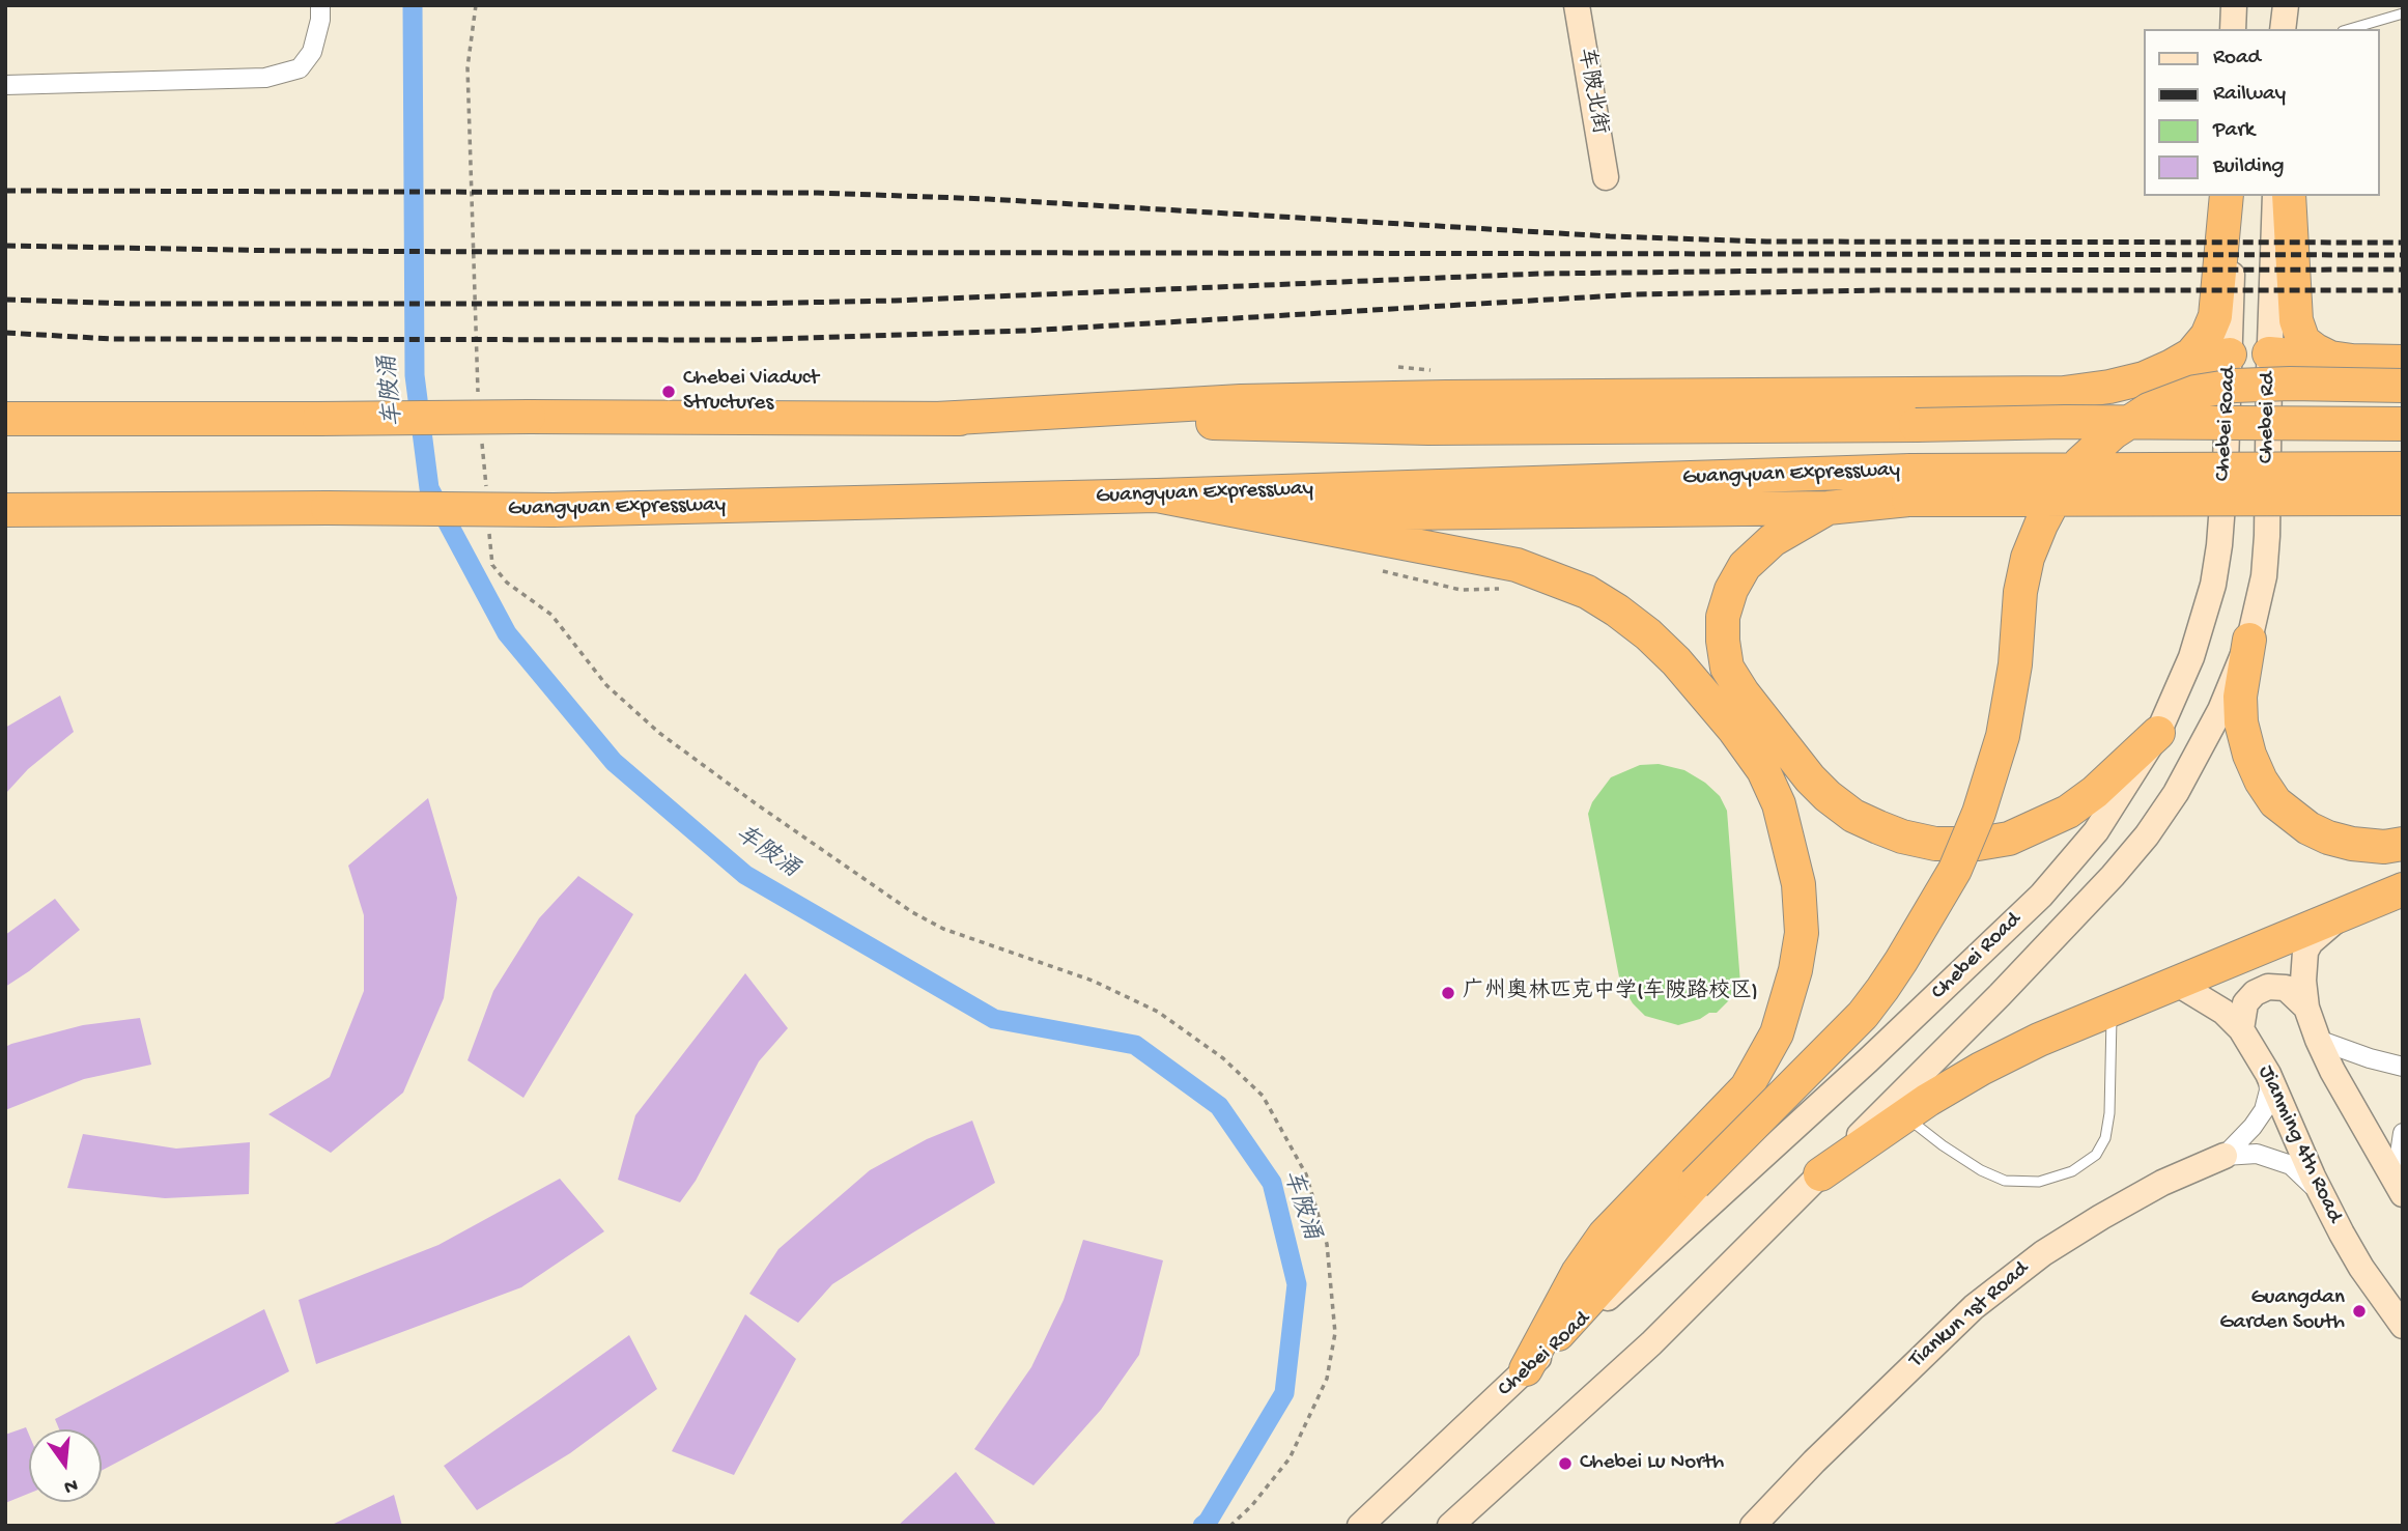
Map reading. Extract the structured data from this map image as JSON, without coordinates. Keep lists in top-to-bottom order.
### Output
{
  "streets": {
    "highway": ["Guangyuan Expressway"],
    "main road": [
      "车陂北街",
      "Chebei Rd",
      "Chebei Road",
      "Jianming 4th Road",
      "Tiankun 1st Road"
    ]
  },
  "crossings": [
    ["Chebei Rd", "Chebei Road"]
  ],
  "water": ["车陂涌"],
  "places": [
    "Chebei Viaduct Structures",
    "广州奥林匹克中学(车陂路校区)",
    "Guangdan Garden South",
    "Chebei Lu North"
  ],
  "legend": [
    "Road",
    "Railway",
    "Park",
    "Building"
  ],
  "north": "bottom"
}
